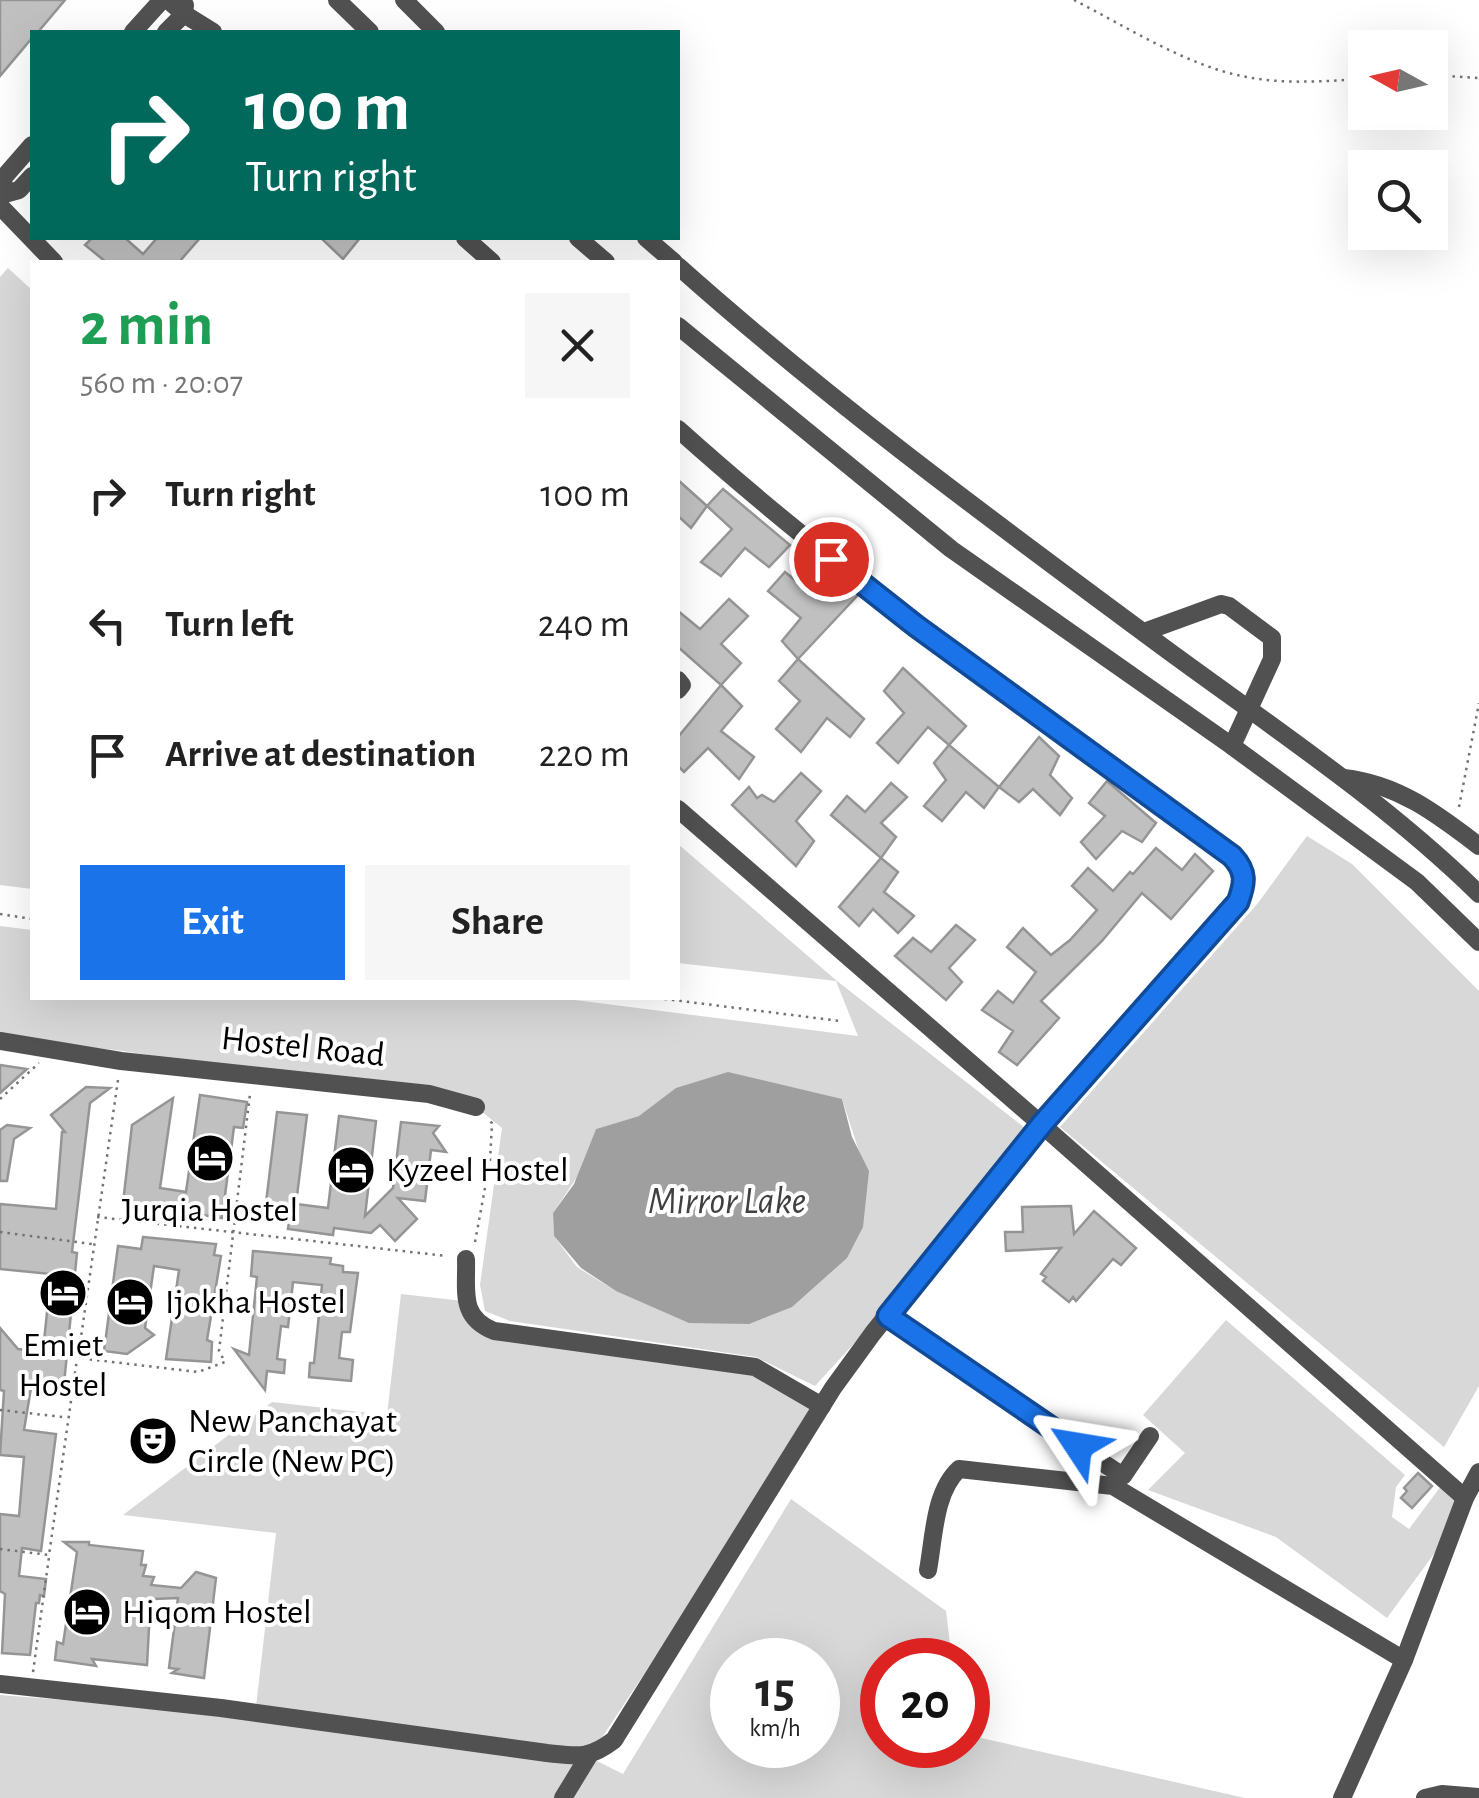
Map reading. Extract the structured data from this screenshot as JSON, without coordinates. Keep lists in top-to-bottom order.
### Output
{
  "streets": {
    "street": ["Hostel Road"]
  },
  "water": ["Mirror Lake"],
  "places": {
    "hotel": [
      "Jurqia Hostel",
      "Kyzeel Hostel",
      "Emiet Hostel",
      "Ijokha Hostel",
      "Hiqom Hostel"
    ],
    "theatre": ["New Panchayat Circle (New PC)"]
  },
  "north": "left",
  "page": {
    "turn": ["100 m", "Turn right"],
    "heading": ["2 min", "560 m · 20:07"],
    "list": [
      {
        "name": "Turn right",
        "value": "100 m"
      },
      {
        "name": "Turn left",
        "value": "240 m"
      },
      {
        "name": "Arrive at destination",
        "value": "220 m"
      }
    ],
    "buttons": ["Exit", "Share"],
    "speed": "15 km/h",
    "limit": "20"
  }
}
